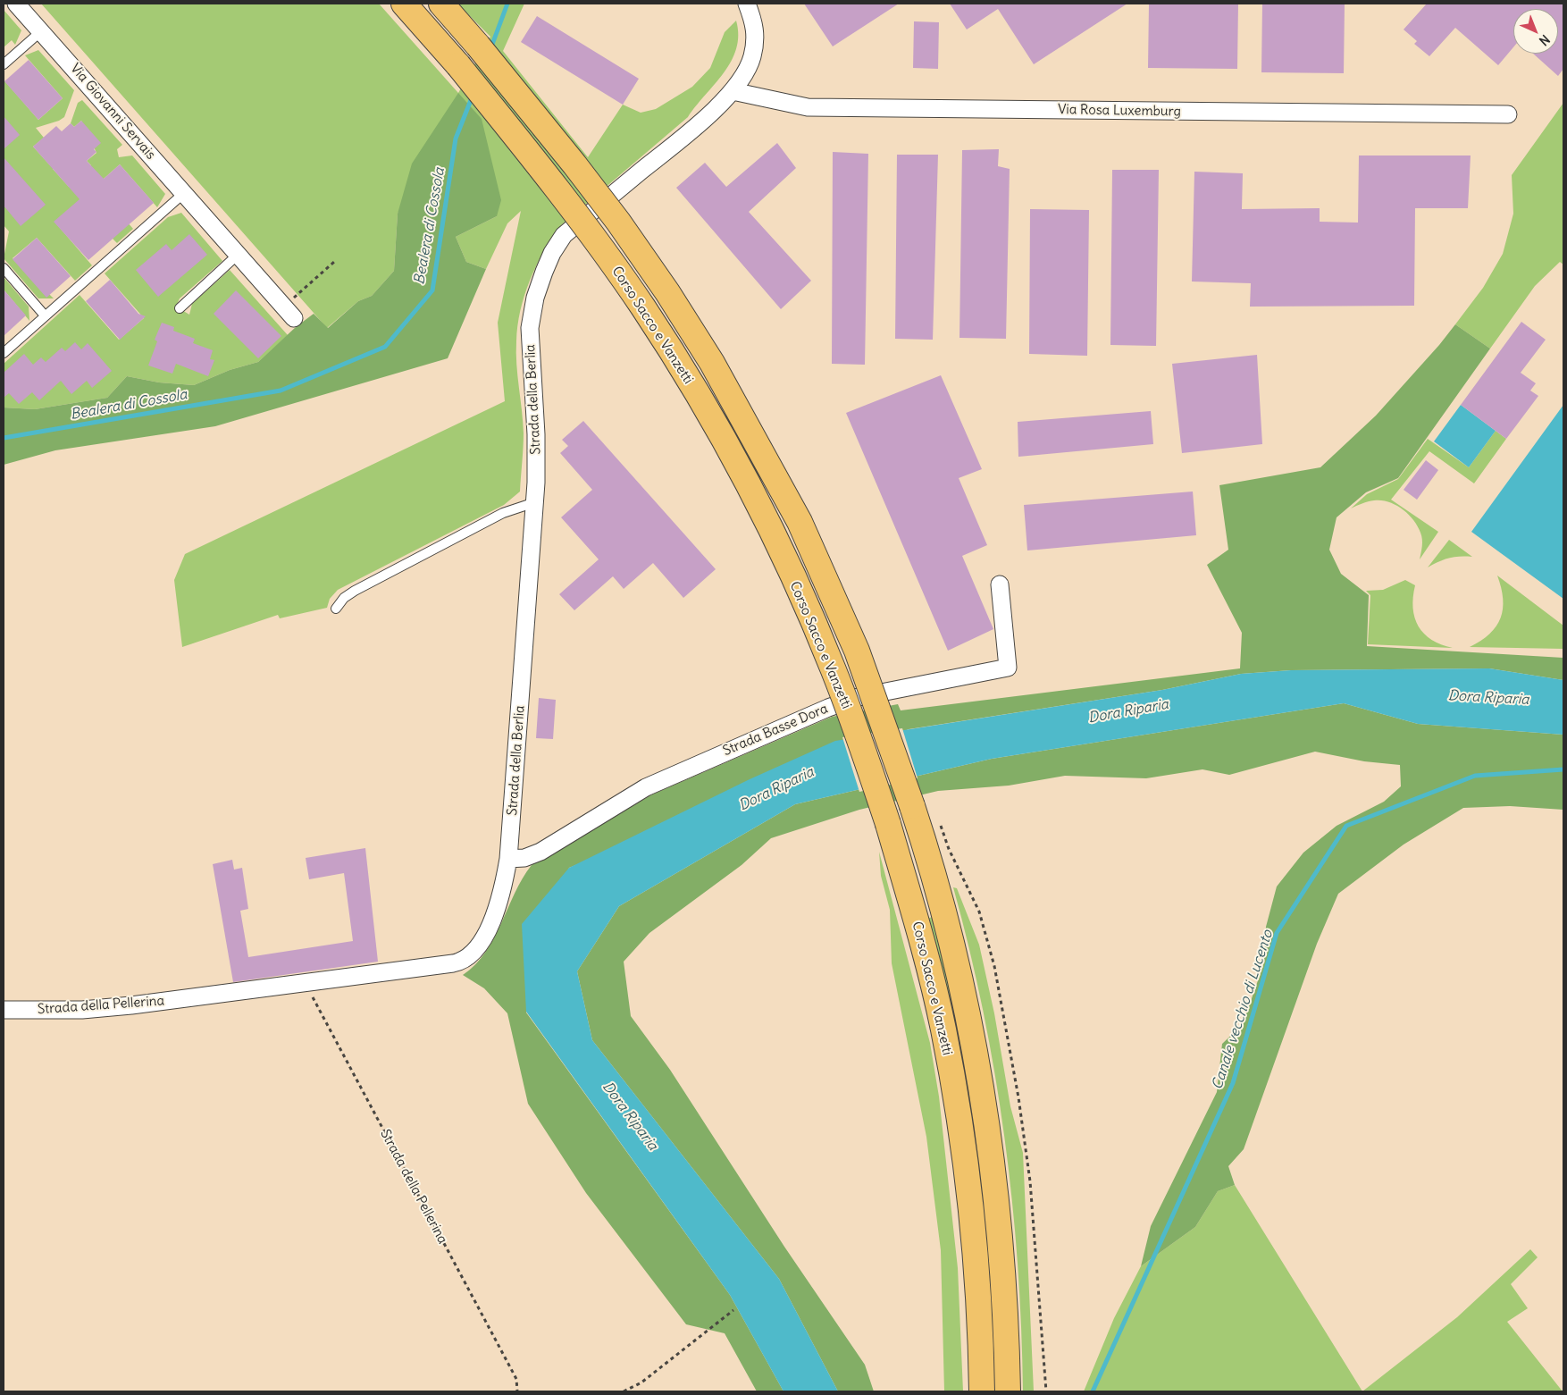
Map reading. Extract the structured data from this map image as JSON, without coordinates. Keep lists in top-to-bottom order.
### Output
{
  "streets": {
    "main road": ["Corso Sacco e Vanzetti"],
    "street": [
      "Via Rosa Luxemburg",
      "Via Giovanni Servais",
      "Strada della Berlia",
      "Strada Basse Dora",
      "Strada della Pellerina"
    ]
  },
  "crossings": [
    ["Via Rosa Luxemburg", "Strada della Berlia"],
    ["Strada della Berlia", "Strada Basse Dora"],
    ["Strada della Berlia", "Strada della Pellerina"]
  ],
  "water": ["Bealera di Cossola", "Dora Riparia", "Canale vecchio di Lucento"],
  "north": "bottom right"
}
